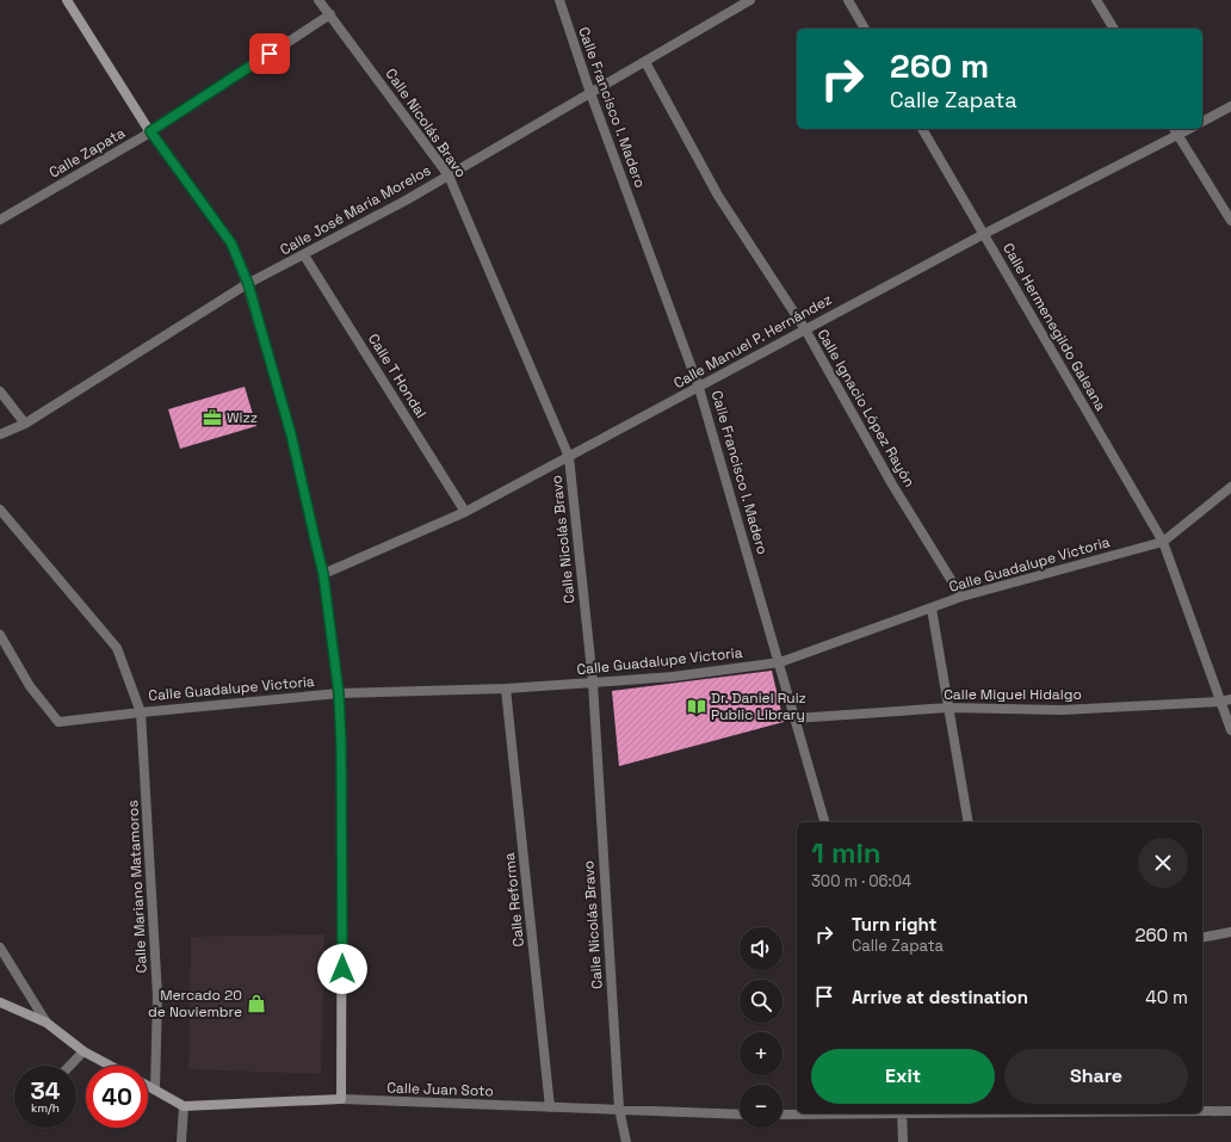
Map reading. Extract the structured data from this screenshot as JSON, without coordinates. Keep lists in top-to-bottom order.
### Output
{
  "streets": {
    "street": [
      "Calle Francisco I. Madero",
      "Calle Nicolás Bravo",
      "Calle Zapata",
      "Calle José María Morelos",
      "Calle Hermenegildo Galeana",
      "Calle Manuel P. Hernández",
      "Calle T Hondal",
      "Calle Ignacio López Rayón",
      "Calle Guadalupe Victoria",
      "Calle Miguel Hidalgo",
      "Calle Mariano Matamoros",
      "Calle Reforma",
      "Calle Juan Soto"
    ]
  },
  "crossings": [
    ["Calle Francisco I. Madero", "Calle José María Morelos"],
    ["Calle Francisco I. Madero", "Calle Manuel P. Hernández"],
    ["Calle Francisco I. Madero", "Calle Guadalupe Victoria"],
    ["Calle Francisco I. Madero", "Calle Miguel Hidalgo"],
    ["Calle Nicolás Bravo", "Calle Zapata"],
    ["Calle Nicolás Bravo", "Calle José María Morelos"],
    ["Calle Nicolás Bravo", "Calle Manuel P. Hernández"],
    ["Calle Nicolás Bravo", "Calle Guadalupe Victoria"],
    ["Calle Nicolás Bravo", "Calle Juan Soto"],
    ["Calle José María Morelos", "Calle T Hondal"],
    ["Calle José María Morelos", "Calle Ignacio López Rayón"],
    ["Calle Hermenegildo Galeana", "Calle Manuel P. Hernández"],
    ["Calle Hermenegildo Galeana", "Calle Guadalupe Victoria"],
    ["Calle Hermenegildo Galeana", "Calle Miguel Hidalgo"],
    ["Calle Manuel P. Hernández", "Calle T Hondal"],
    ["Calle Manuel P. Hernández", "Calle Ignacio López Rayón"],
    ["Calle Ignacio López Rayón", "Calle Guadalupe Victoria"],
    ["Calle Guadalupe Victoria", "Calle Mariano Matamoros"],
    ["Calle Guadalupe Victoria", "Calle Reforma"],
    ["Calle Reforma", "Calle Juan Soto"]
  ],
  "places": {
    "office": ["Wizz"],
    "library": ["Dr. Daniel Ruiz Public Library"],
    "shop": ["Mercado 20 de Noviembre"]
  },
  "page": {
    "turn": ["260 m", "Calle Zapata"],
    "heading": ["1 min", "300 m · 06:04"],
    "list": [
      {
        "name": "Turn right",
        "note": "Calle Zapata",
        "value": "260 m"
      },
      {
        "name": "Arrive at destination",
        "value": "40 m"
      }
    ],
    "map_buttons": ["+", "−"],
    "buttons": ["Exit", "Share"],
    "speed": "34 km/h",
    "limit": "40"
  }
}
